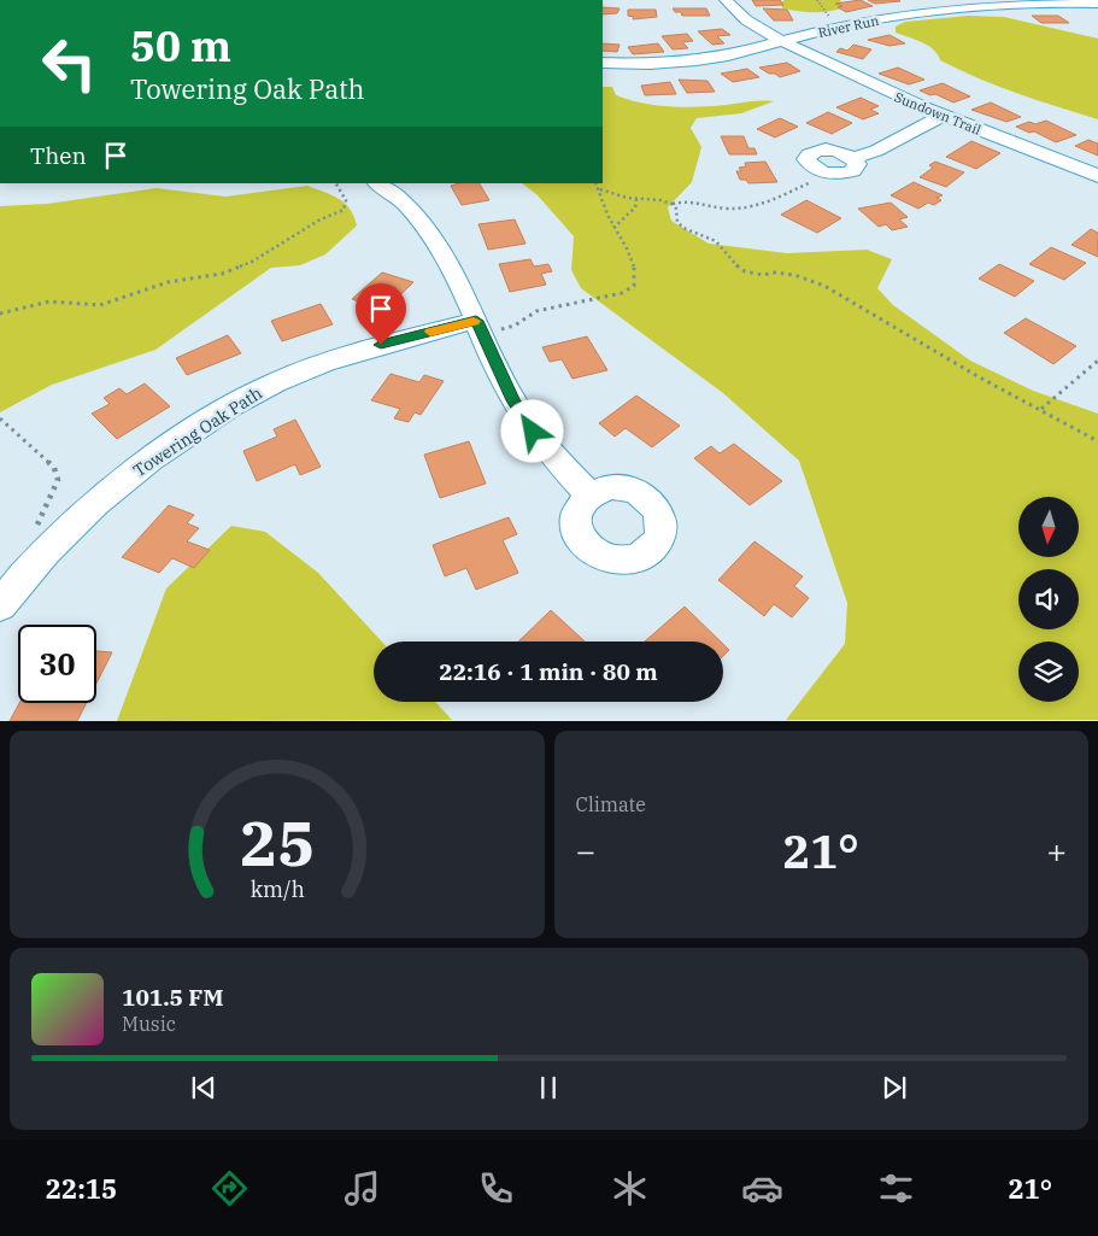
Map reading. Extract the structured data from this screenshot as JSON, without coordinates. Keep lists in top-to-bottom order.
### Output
{
  "streets": {
    "street": ["River Run", "Sundown Trail", "Towering Oak Path"]
  },
  "crossings": [
    ["River Run", "Sundown Trail"]
  ],
  "north": "bottom",
  "page": {
    "turn": ["50 m", "Towering Oak Path"],
    "then": "Then",
    "limit": "30",
    "trip": "22:16 · 1 min · 80 m",
    "tile": "Climate",
    "heat": ["−", "21°", "+"],
    "song": ["101.5 FM", "Music"],
    "tabs": ["22:15", "21°"],
    "gauge": ["25", "km/h"]
  }
}
